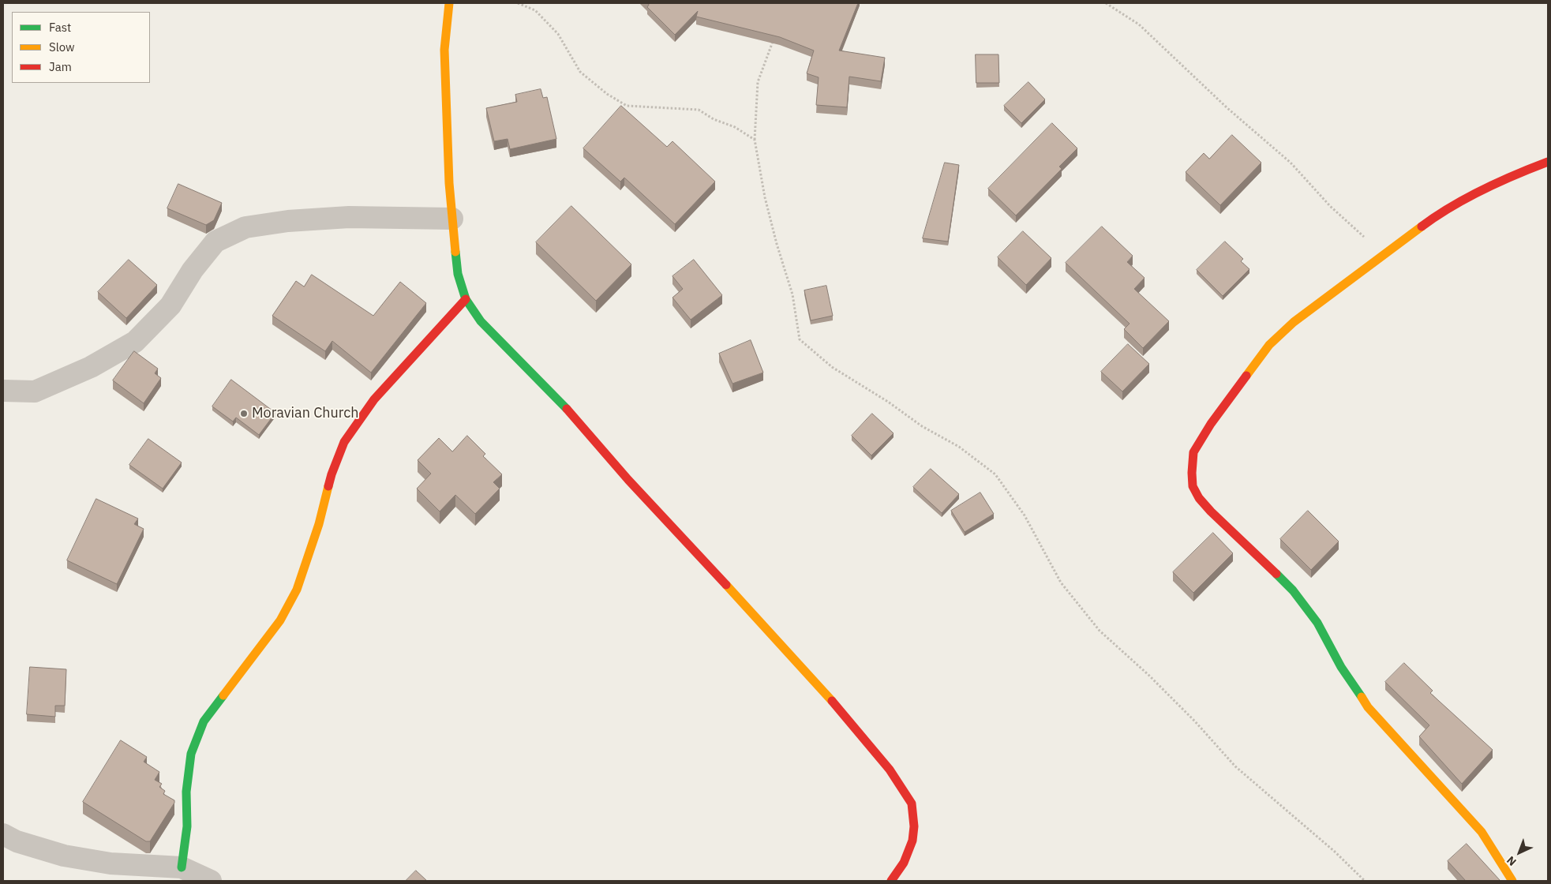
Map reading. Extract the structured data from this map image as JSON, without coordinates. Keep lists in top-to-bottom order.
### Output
{
  "places": ["Moravian Church"],
  "legend": ["Fast", "Slow", "Jam"],
  "north": "bottom left"
}
